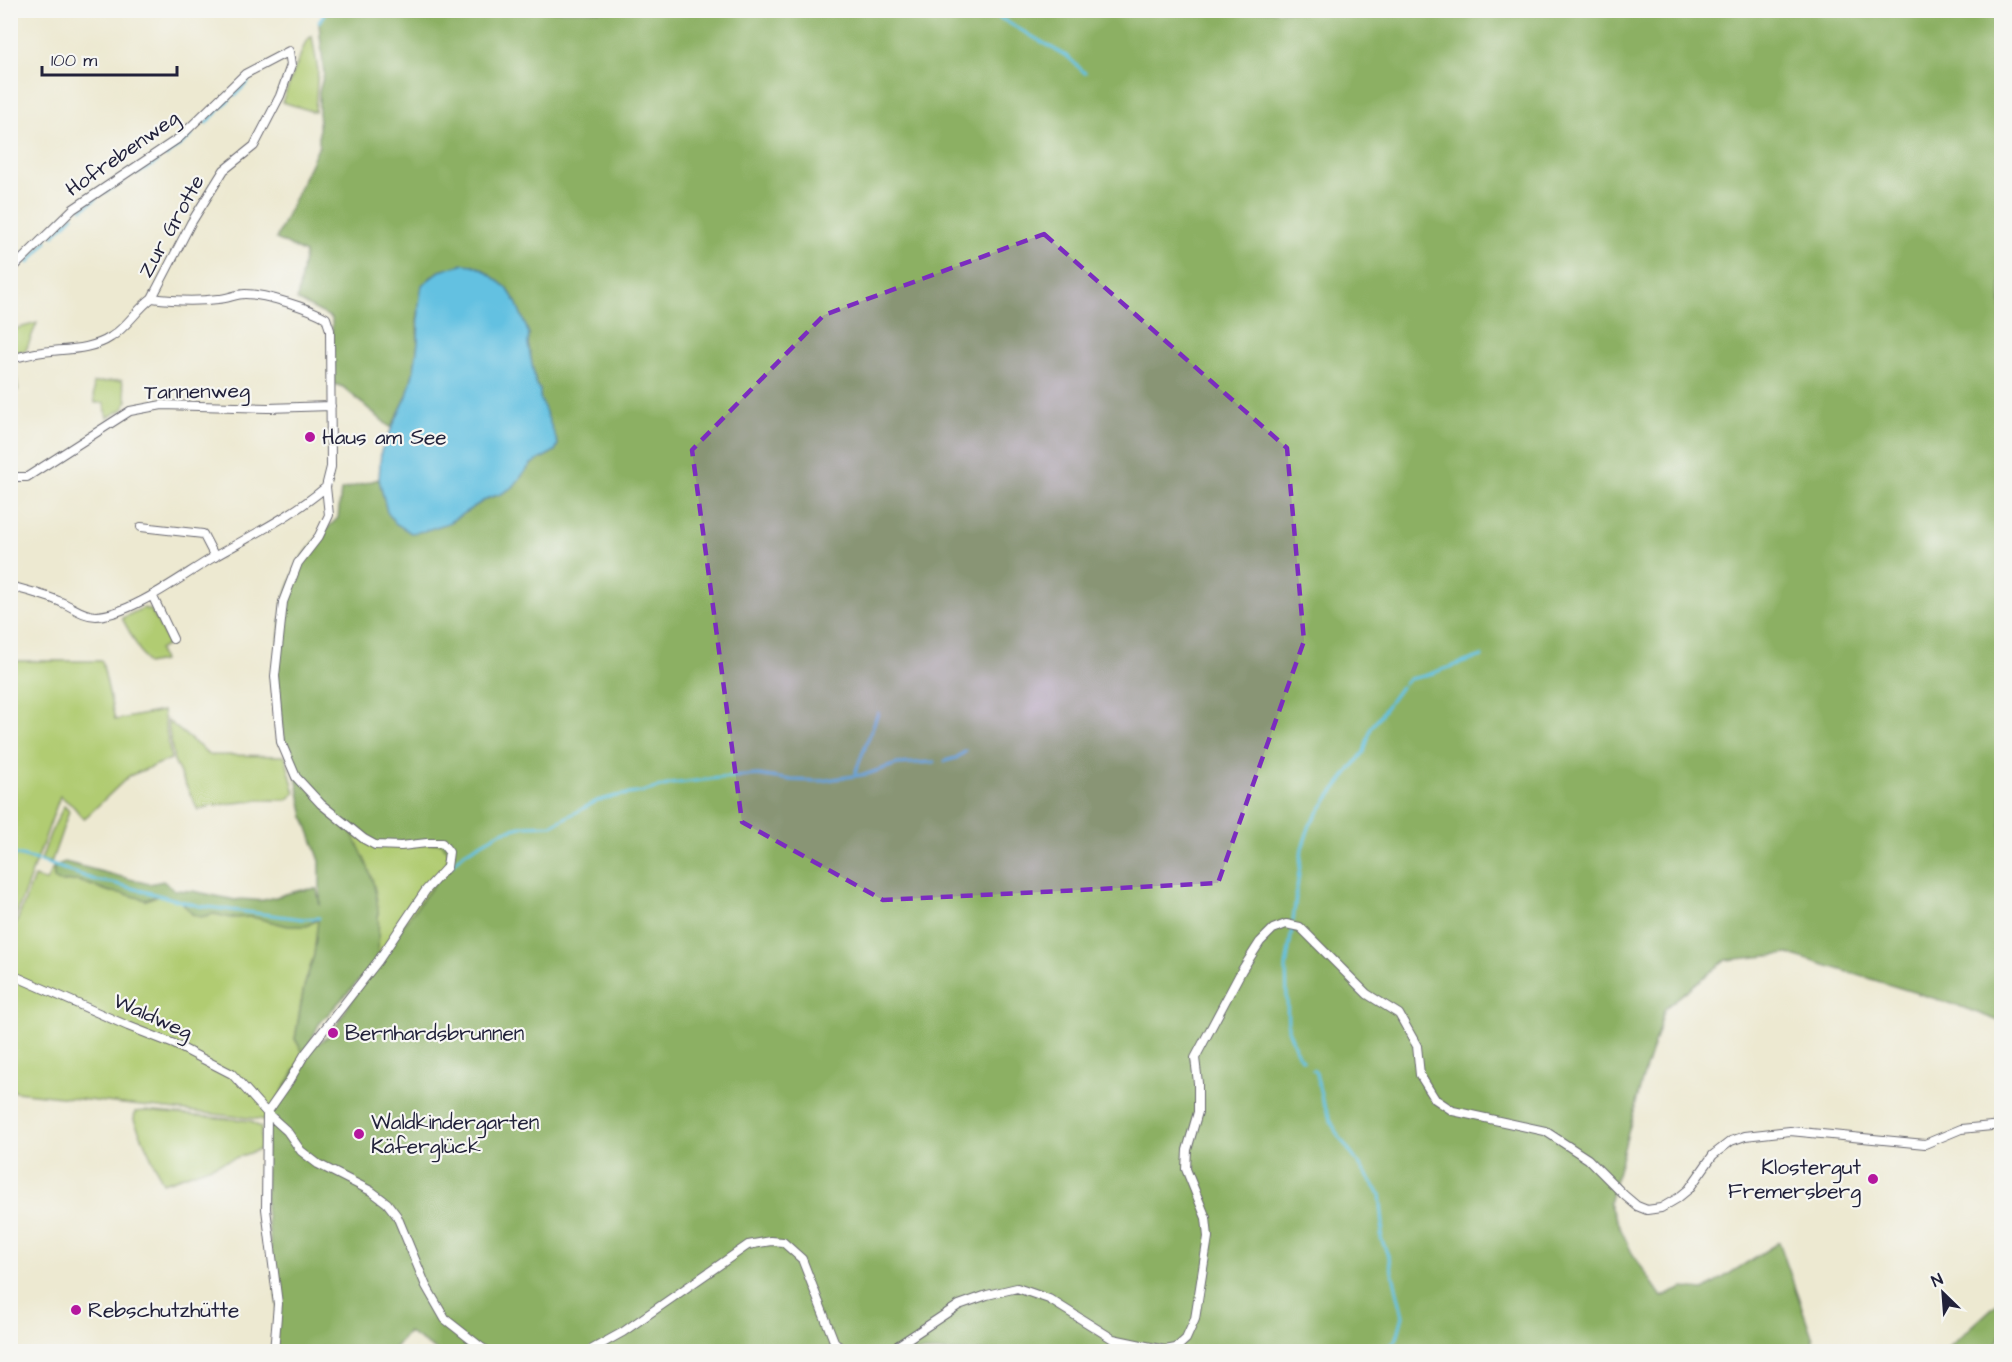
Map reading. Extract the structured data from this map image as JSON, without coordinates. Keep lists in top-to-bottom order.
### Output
{
  "streets": {
    "street": [
      "Hofrebenweg",
      "Zur Grotte",
      "Tannenweg",
      "Waldweg"
    ]
  },
  "crossings": [
    ["Hofrebenweg", "Zur Grotte"]
  ],
  "places": [
    "Haus am See",
    "Bernhardsbrunnen",
    "Waldkindergarten Käferglück",
    "Klostergut Fremersberg",
    "Rebschutzhütte"
  ],
  "scale_bar": "100 m",
  "north": "top left"
}
